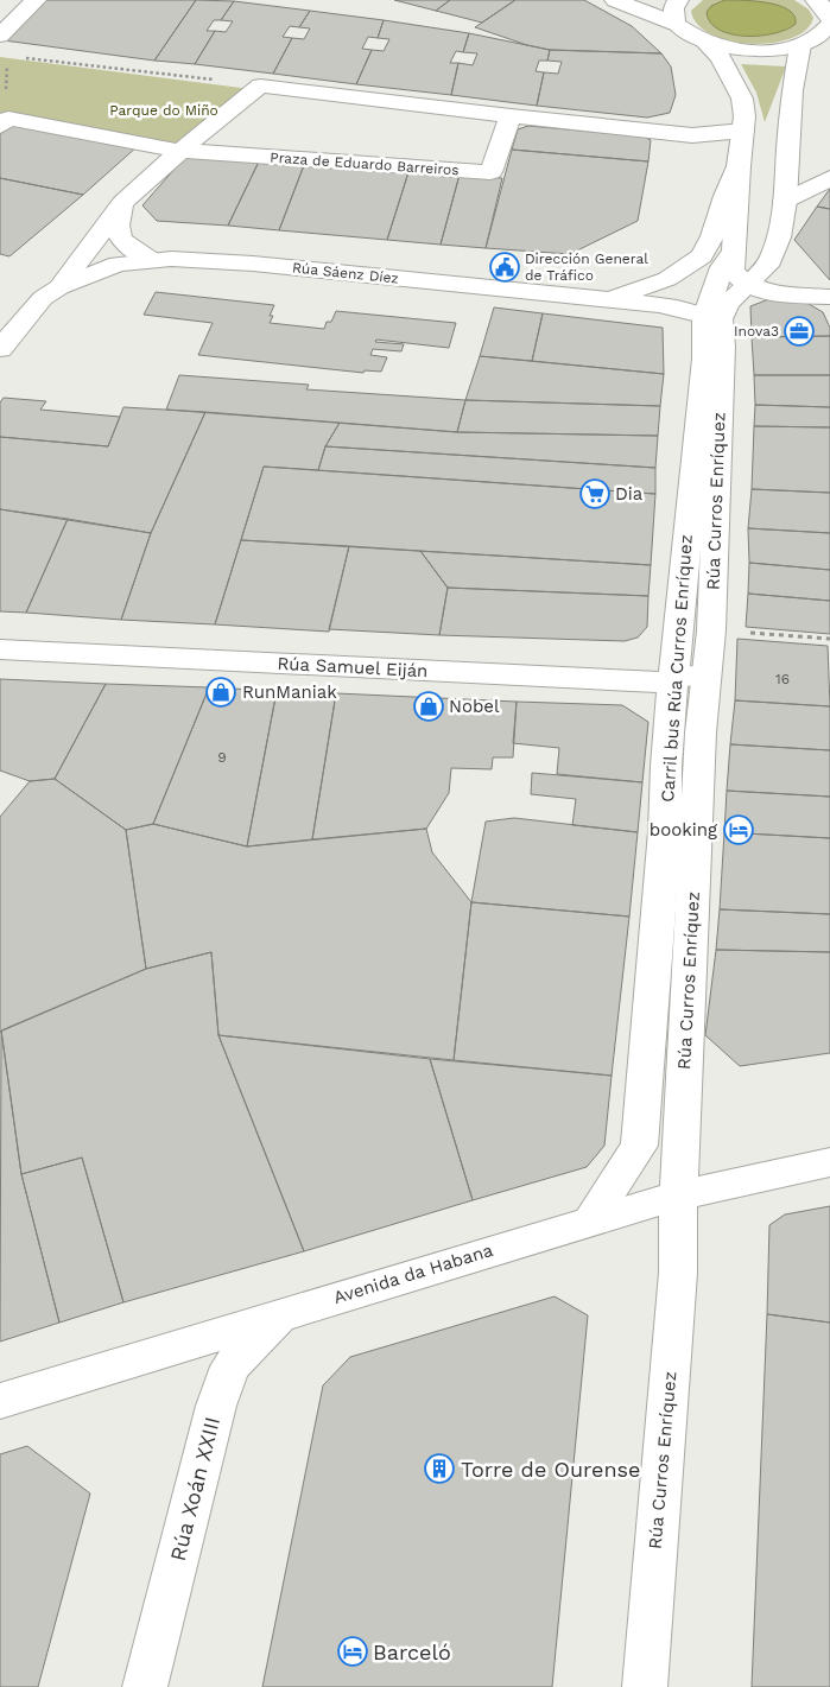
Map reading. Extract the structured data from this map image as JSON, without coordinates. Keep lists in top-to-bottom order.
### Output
{
  "streets": {
    "street": [
      "Praza de Eduardo Barreiros",
      "Rúa Sáenz Díez",
      "Rúa Curros Enríquez",
      "Rúa Samuel Eiján",
      "Carril bus Rúa Curros Enríquez",
      "Avenida da Habana",
      "Rúa Xoán XXIII"
    ]
  },
  "crossings": [
    ["Rúa Sáenz Díez", "Rúa Curros Enríquez"],
    ["Rúa Sáenz Díez", "Carril bus Rúa Curros Enríquez"],
    ["Rúa Curros Enríquez", "Rúa Samuel Eiján"],
    ["Rúa Curros Enríquez", "Carril bus Rúa Curros Enríquez"],
    ["Rúa Curros Enríquez", "Avenida da Habana"],
    ["Rúa Samuel Eiján", "Carril bus Rúa Curros Enríquez"],
    ["Carril bus Rúa Curros Enríquez", "Avenida da Habana"],
    ["Avenida da Habana", "Rúa Xoán XXIII"]
  ],
  "parks": ["Parque do Miño"],
  "places": {
    "public building": ["Dirección General de Tráfico"],
    "office": ["Inova3"],
    "supermarket": ["Dia"],
    "shop": ["RunManiak", "Nobel"],
    "hotel": ["booking", "Barceló"],
    "building": ["Torre de Ourense"]
  },
  "house_numbers": ["16", "9"]
}
